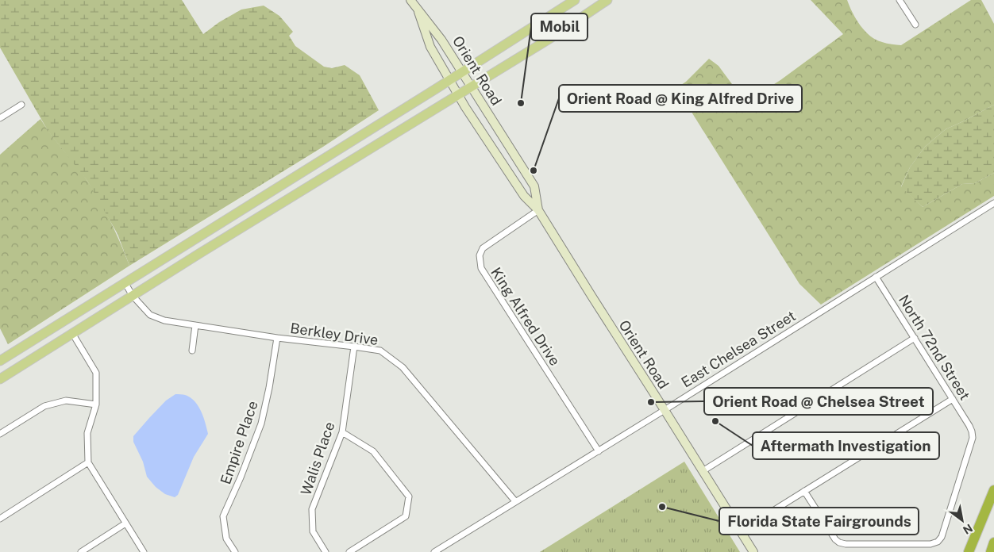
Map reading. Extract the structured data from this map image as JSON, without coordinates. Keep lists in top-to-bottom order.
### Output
{
  "streets": {
    "street": [
      "Orient Road",
      "King Alfred Drive",
      "Berkley Drive",
      "North 72nd Street",
      "East Chelsea Street",
      "Empire Place",
      "Walis Place"
    ]
  },
  "crossings": [
    ["Orient Road", "King Alfred Drive"],
    ["Orient Road", "East Chelsea Street"],
    ["King Alfred Drive", "East Chelsea Street"],
    ["Berkley Drive", "East Chelsea Street"],
    ["Berkley Drive", "Empire Place"],
    ["Berkley Drive", "Walis Place"],
    ["North 72nd Street", "East Chelsea Street"]
  ],
  "places": [
    "Mobil",
    "Orient Road @ King Alfred Drive",
    "Orient Road @ Chelsea Street",
    "Aftermath Investigation",
    "Florida State Fairgrounds"
  ],
  "north": "bottom right"
}
